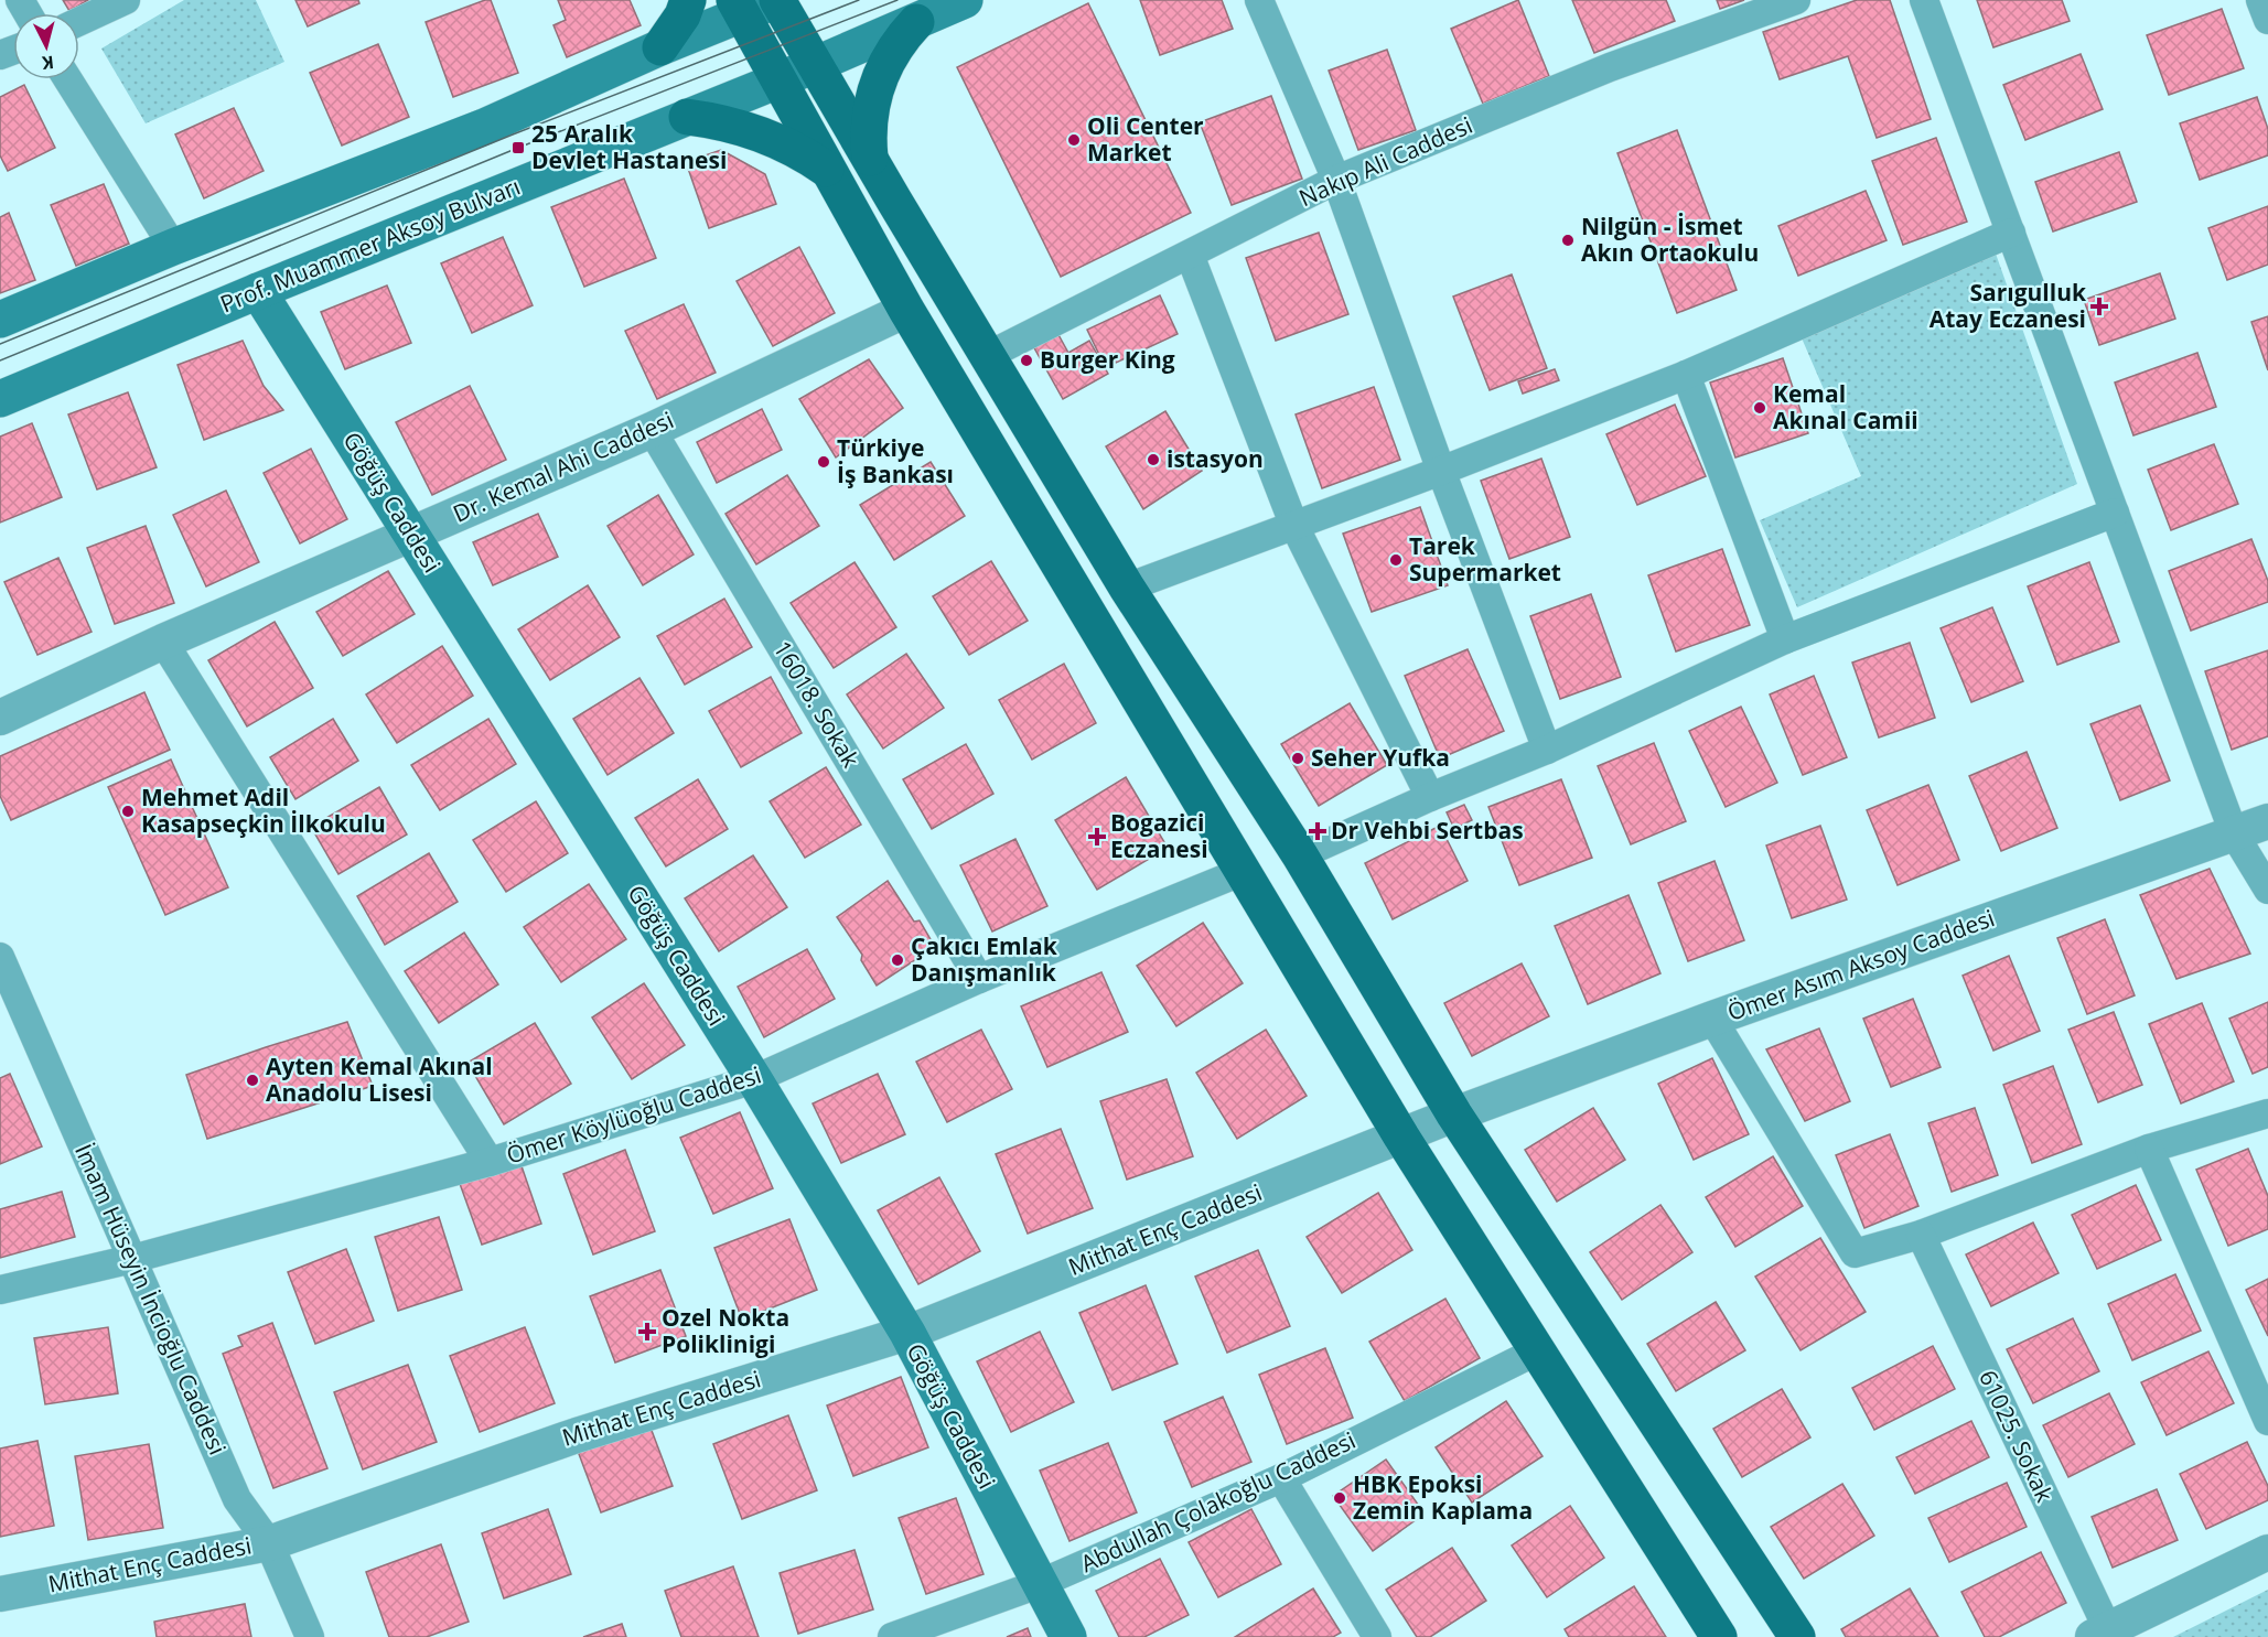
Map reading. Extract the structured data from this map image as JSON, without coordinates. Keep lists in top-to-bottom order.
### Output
{
  "streets": {
    "main road": ["Prof. Muammer Aksoy Bulvarı", "Göğüş Caddesi"],
    "street": [
      "Nakıp Ali Caddesi",
      "Dr. Kemal Ahi Caddesi",
      "16018. Sokak",
      "Ömer Asım Aksoy Caddesi",
      "Ömer Köylüoğlu Caddesi",
      "Mithat Enç Caddesi",
      "İmam Hüseyin İncioğlu Caddesi",
      "61025. Sokak",
      "Abdullah Çolakoğlu Caddesi"
    ]
  },
  "crossings": [
    ["Prof. Muammer Aksoy Bulvarı", "Göğüş Caddesi"],
    ["Dr. Kemal Ahi Caddesi", "Göğüş Caddesi"],
    ["Dr. Kemal Ahi Caddesi", "16018. Sokak"],
    ["Göğüş Caddesi", "Ömer Köylüoğlu Caddesi"],
    ["Göğüş Caddesi", "Mithat Enç Caddesi"],
    ["Göğüş Caddesi", "Abdullah Çolakoğlu Caddesi"],
    ["16018. Sokak", "Ömer Köylüoğlu Caddesi"],
    ["Ömer Asım Aksoy Caddesi", "Mithat Enç Caddesi"],
    ["Ömer Köylüoğlu Caddesi", "İmam Hüseyin İncioğlu Caddesi"],
    ["Mithat Enç Caddesi", "İmam Hüseyin İncioğlu Caddesi"]
  ],
  "places": {
    "other": [
      "Oli Center Market",
      "Nilgün - İsmet Akın Ortaokulu",
      "Burger King",
      "Kemal Akınal Camii",
      "istasyon",
      "Türkiye İş Bankası",
      "Tarek Supermarket",
      "Seher Yufka",
      "Mehmet Adil Kasapseçkin İlkokulu",
      "Çakıcı Emlak Danışmanlık",
      "Ayten Kemal Akınal Anadolu Lisesi",
      "HBK Epoksi Zemin Kaplama"
    ],
    "transit": ["25 Aralık Devlet Hastanesi"],
    "health": [
      "Sarıgulluk Atay Eczanesi",
      "Dr Vehbi Sertbas",
      "Bogazici Eczanesi",
      "Ozel Nokta Poliklinigi"
    ]
  },
  "north": "bottom"
}
